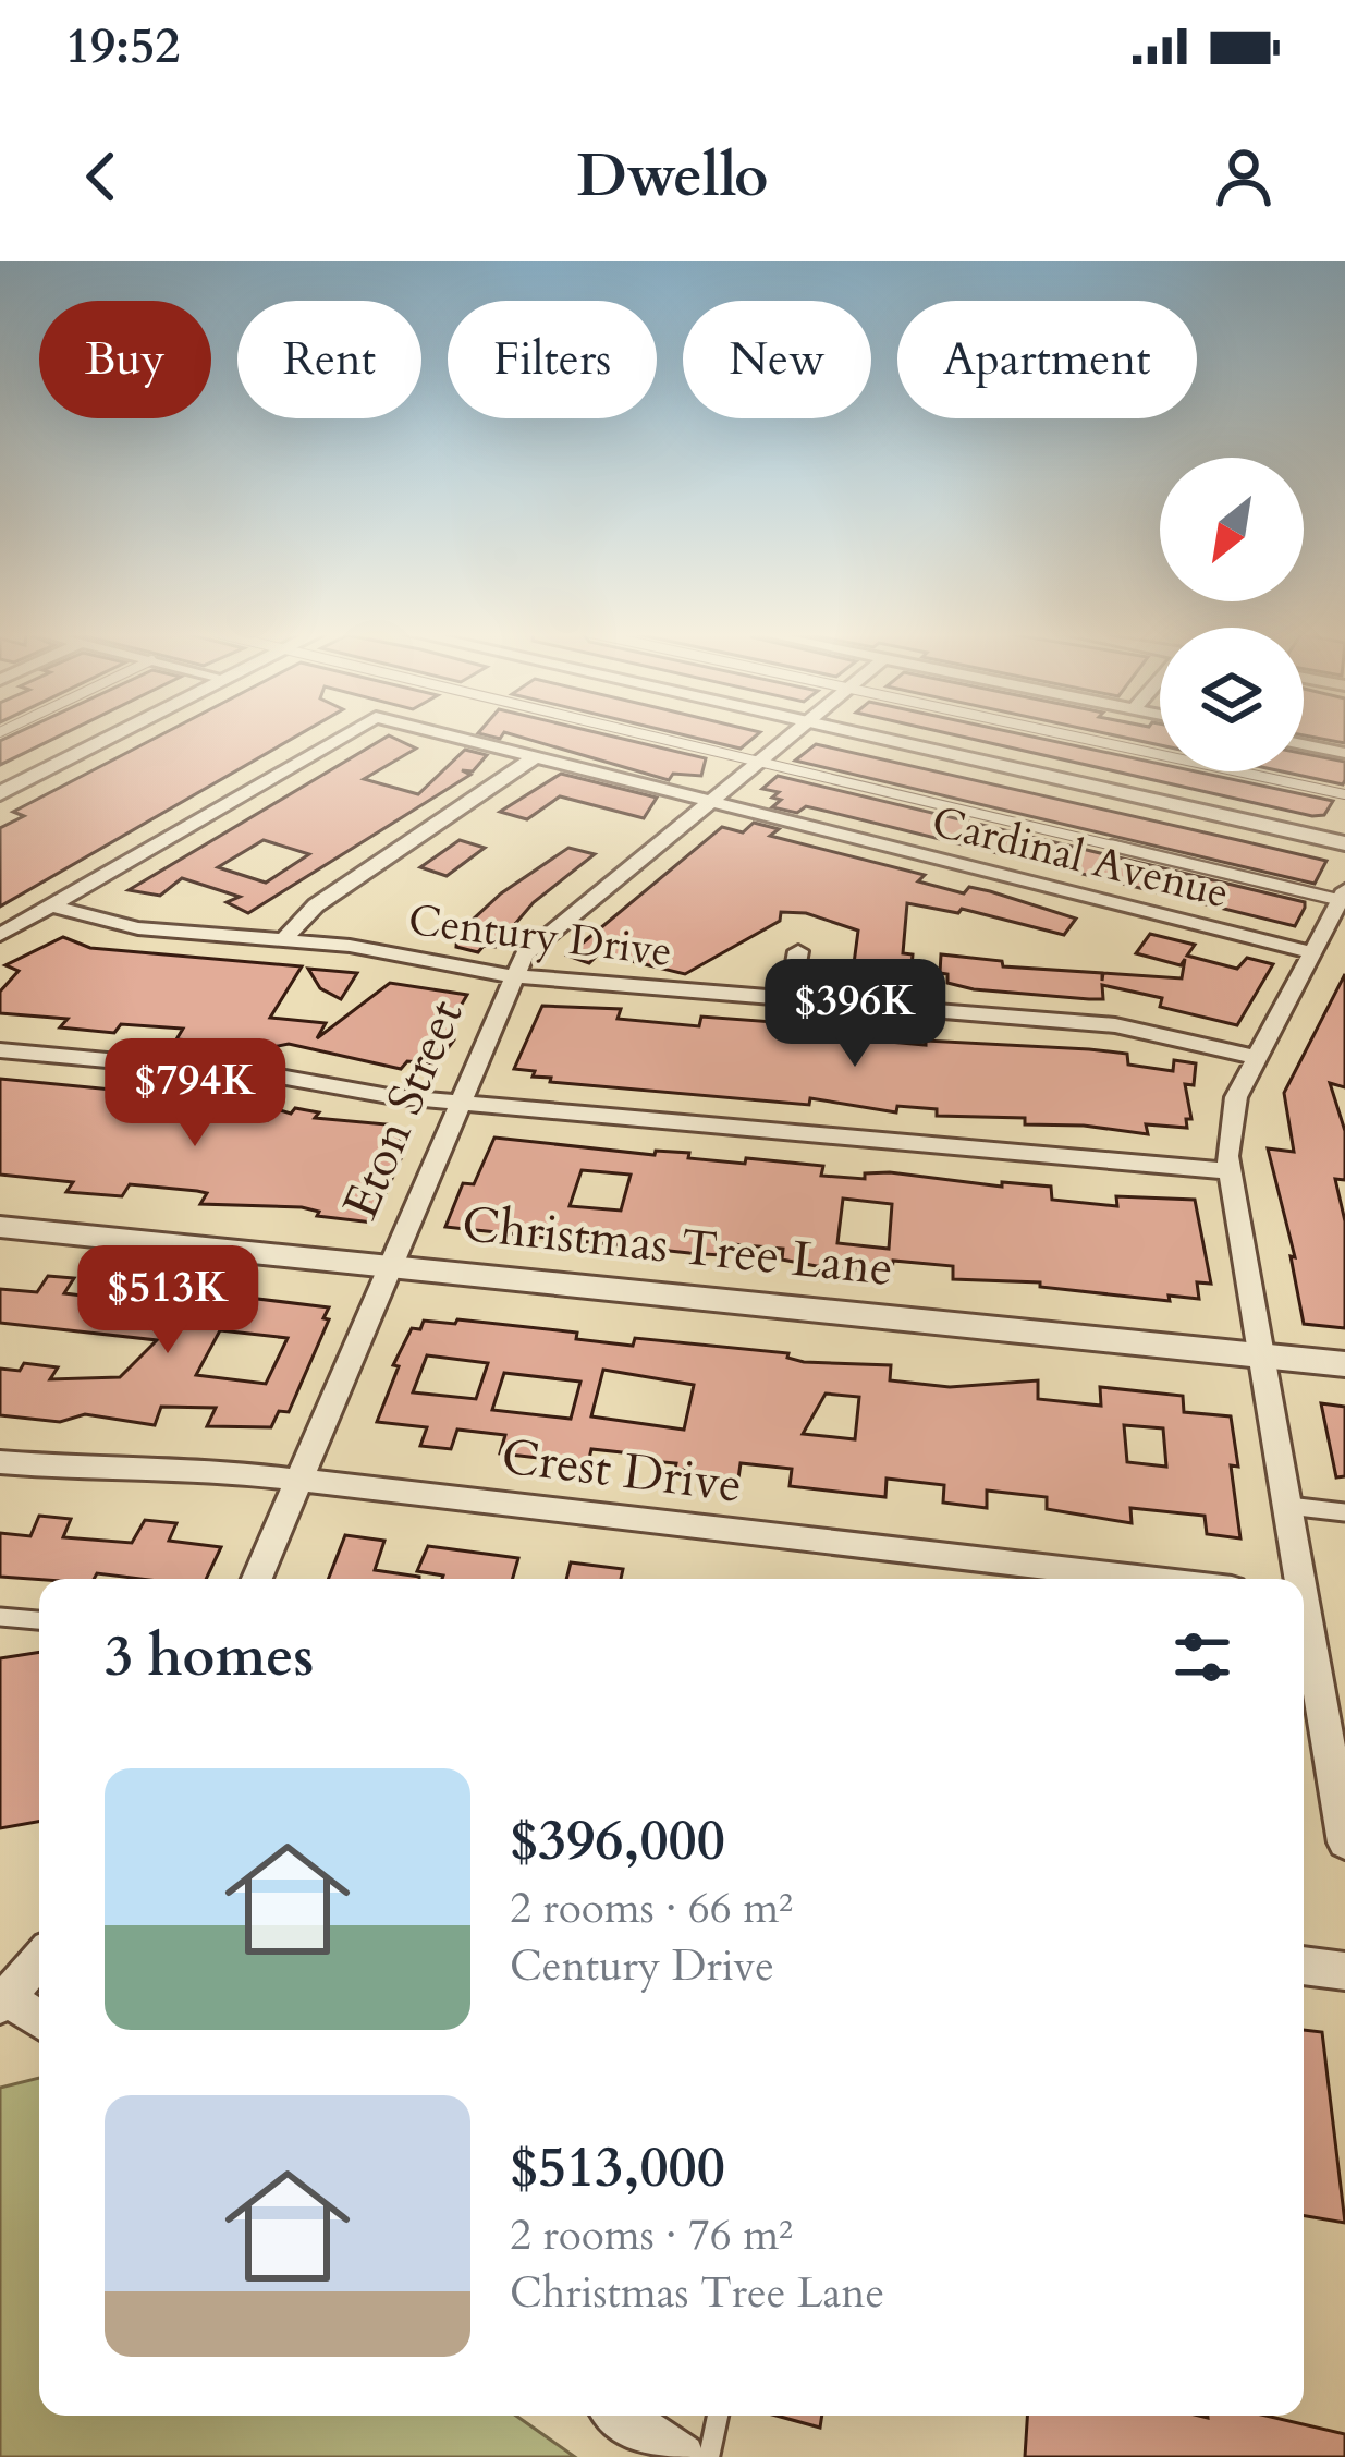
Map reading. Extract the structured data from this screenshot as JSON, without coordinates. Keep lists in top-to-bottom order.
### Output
{
  "streets": {
    "street": [
      "Cardinal Avenue",
      "Century Drive",
      "Eton Street",
      "Christmas Tree Lane",
      "Crest Drive"
    ]
  },
  "crossings": [
    ["Cardinal Avenue", "Century Drive"],
    ["Cardinal Avenue", "Eton Street"],
    ["Century Drive", "Eton Street"],
    ["Eton Street", "Christmas Tree Lane"],
    ["Eton Street", "Crest Drive"]
  ],
  "north": "bottom left",
  "page": {
    "status": "19:52",
    "header": "Dwello",
    "chip": [
      "Buy",
      "Rent",
      "Filters",
      "New",
      "Apartment"
    ],
    "price": ["$396K", "$794K", "$513K"],
    "heading": "3 homes",
    "list": [
      {
        "name": "$396,000",
        "note": "2 rooms · 66 m² · Century Drive"
      },
      {
        "name": "$513,000",
        "note": "2 rooms · 76 m² · Christmas Tree Lane"
      }
    ]
  }
}
